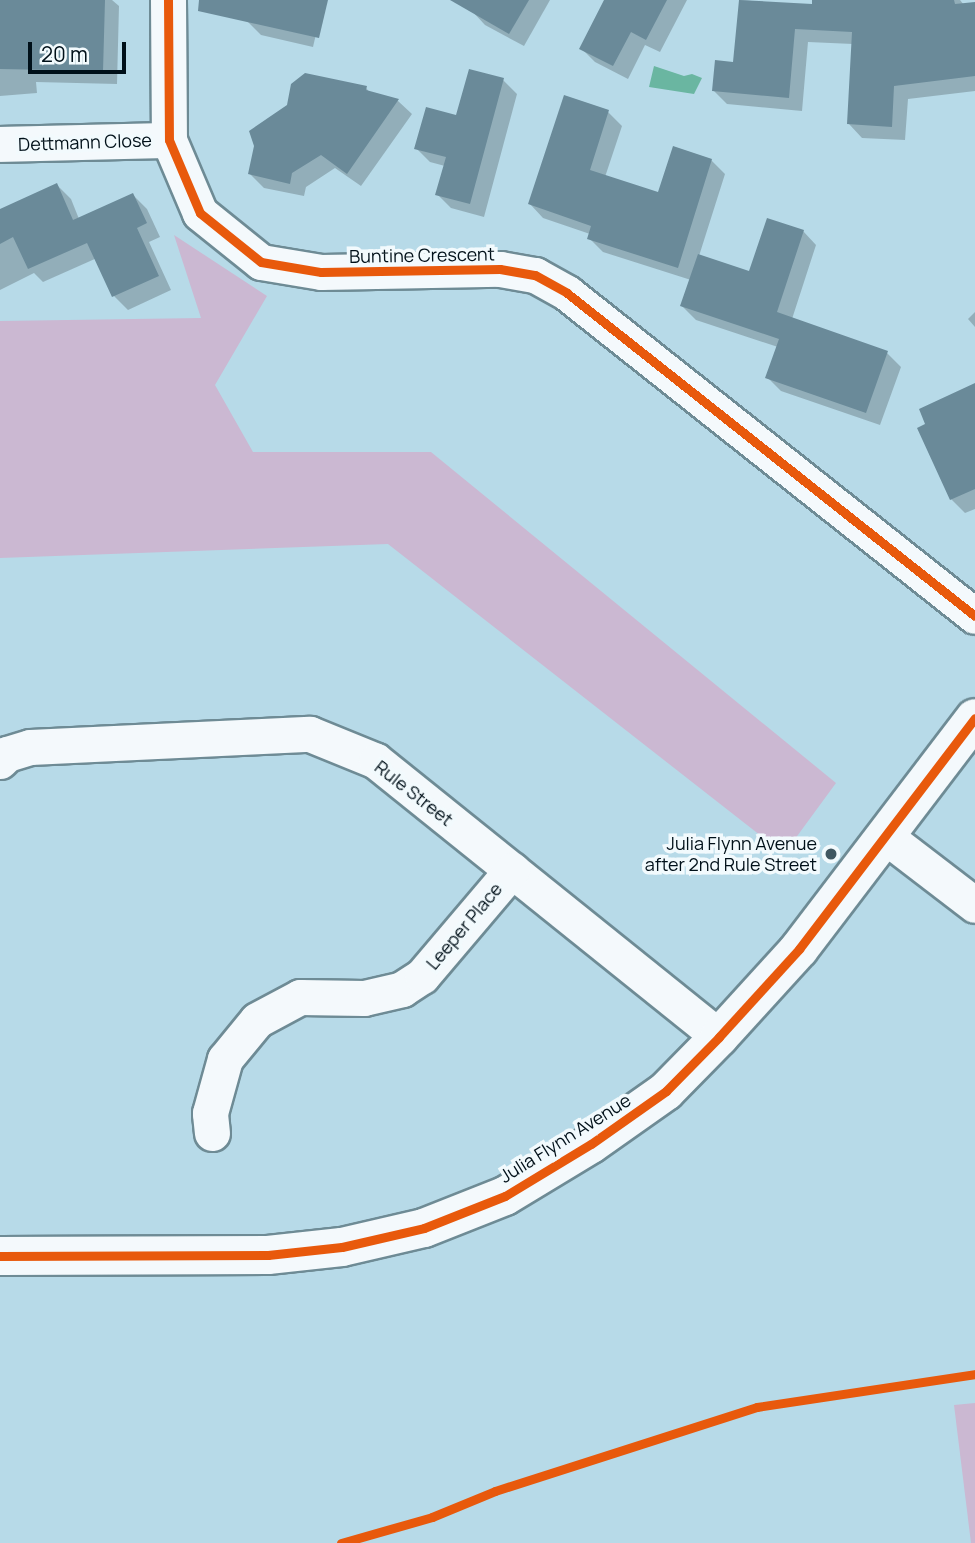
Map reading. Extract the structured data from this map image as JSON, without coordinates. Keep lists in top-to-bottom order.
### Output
{
  "streets": {
    "street": [
      "Dettmann Close",
      "Buntine Crescent",
      "Rule Street",
      "Leeper Place",
      "Julia Flynn Avenue"
    ]
  },
  "crossings": [
    ["Dettmann Close", "Buntine Crescent"],
    ["Rule Street", "Leeper Place"],
    ["Rule Street", "Julia Flynn Avenue"]
  ],
  "places": ["Julia Flynn Avenue after 2nd Rule Street"],
  "scale_bar": "20 m"
}
